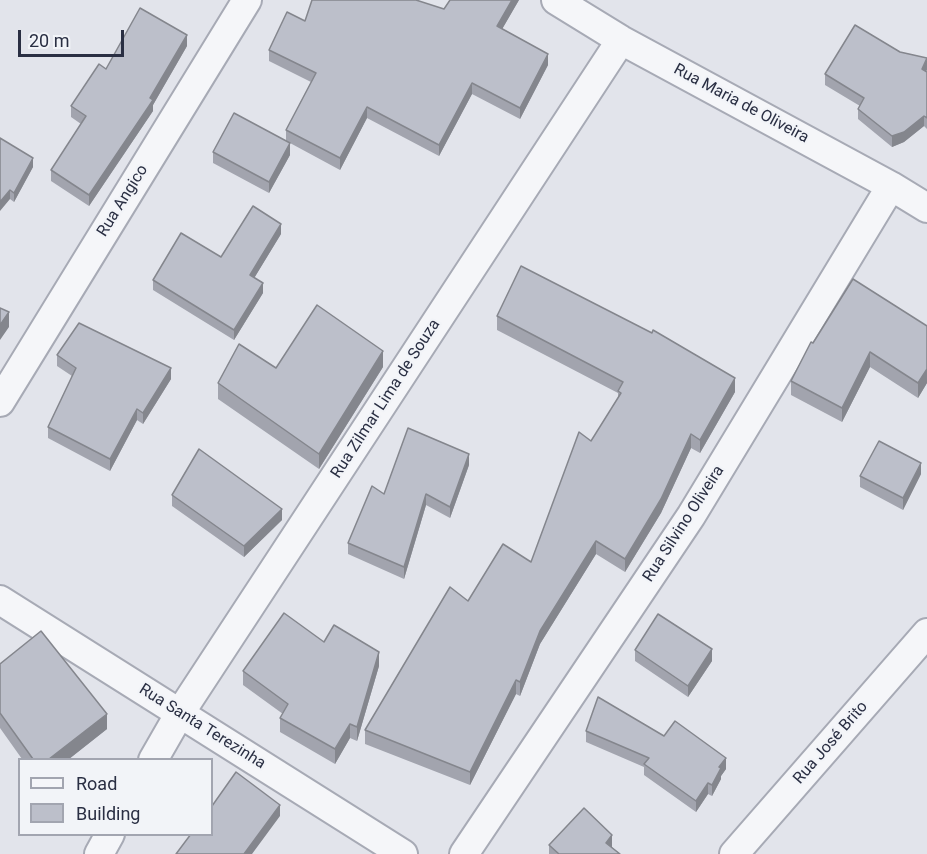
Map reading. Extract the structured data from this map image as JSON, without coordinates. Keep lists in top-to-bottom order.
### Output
{
  "streets": {
    "street": [
      "Rua Maria de Oliveira",
      "Rua Angico",
      "Rua Zilmar Lima de Souza",
      "Rua Silvino Oliveira",
      "Rua Santa Terezinha",
      "Rua José Brito"
    ]
  },
  "crossings": [
    ["Rua Maria de Oliveira", "Rua Zilmar Lima de Souza"],
    ["Rua Maria de Oliveira", "Rua Silvino Oliveira"],
    ["Rua Zilmar Lima de Souza", "Rua Santa Terezinha"]
  ],
  "legend": ["Road", "Building"],
  "scale_bar": "20 m"
}
